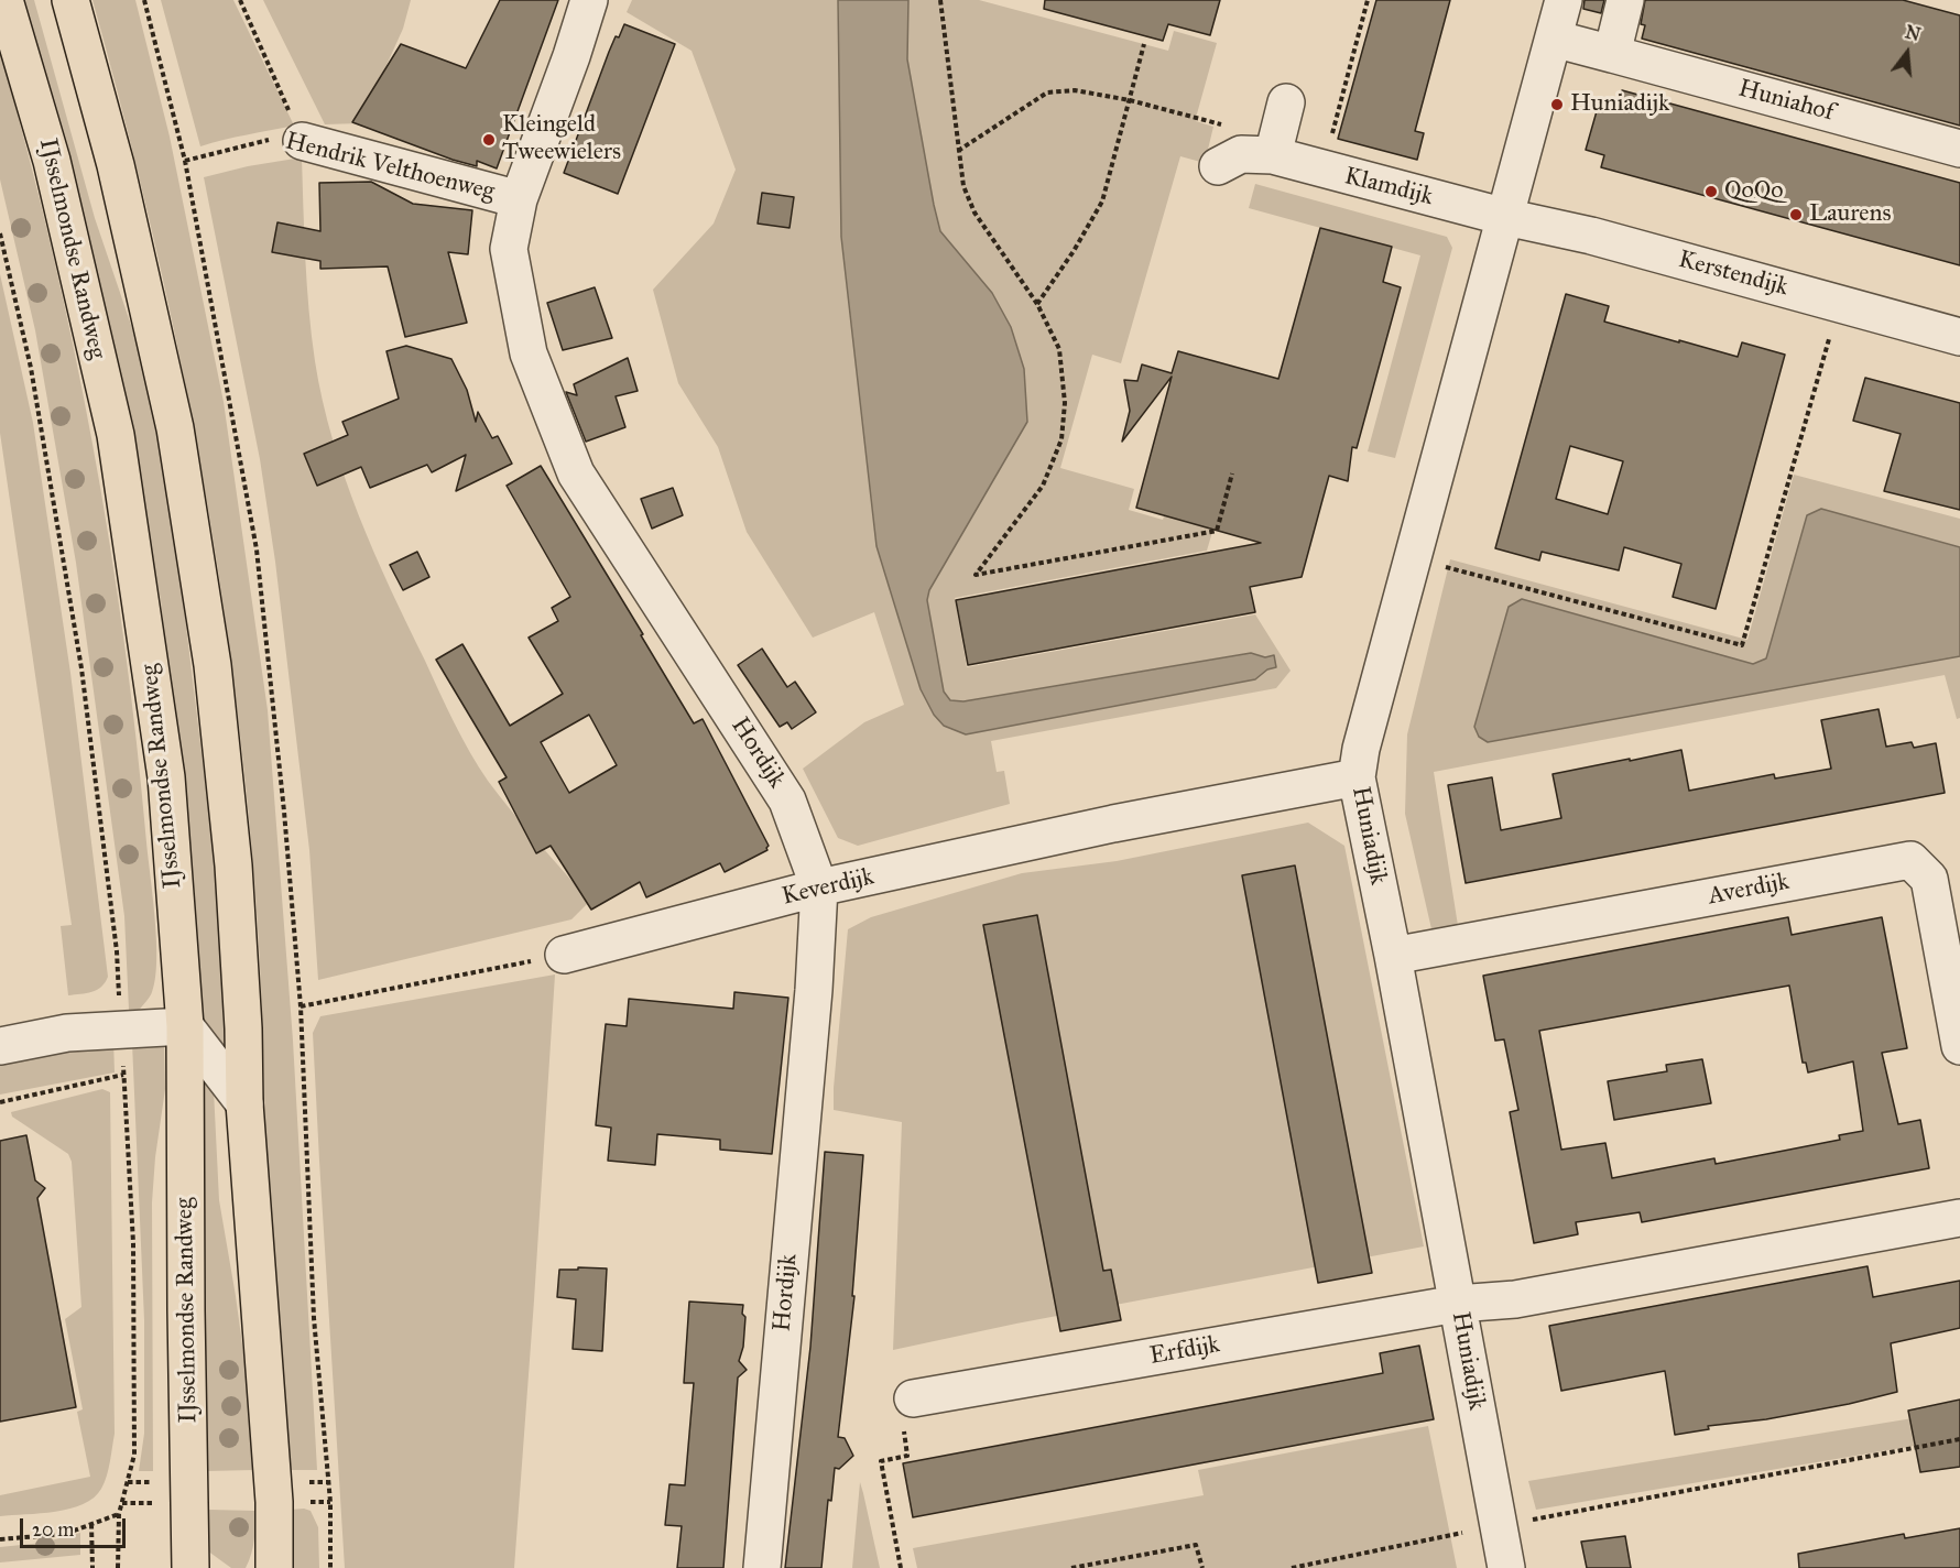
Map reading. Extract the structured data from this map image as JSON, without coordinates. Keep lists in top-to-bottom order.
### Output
{
  "streets": {
    "main road": ["IJsselmondse Randweg"],
    "street": [
      "Huniahof",
      "Hendrik Velthoenweg",
      "Klamdijk",
      "Kerstendijk",
      "Hordijk",
      "Huniadijk",
      "Keverdijk",
      "Averdijk",
      "Erfdijk"
    ]
  },
  "crossings": [
    ["Hendrik Velthoenweg", "Hordijk"],
    ["Klamdijk", "Kerstendijk"],
    ["Klamdijk", "Huniadijk"],
    ["Kerstendijk", "Huniadijk"],
    ["Hordijk", "Keverdijk"],
    ["Huniadijk", "Keverdijk"],
    ["Huniadijk", "Averdijk"],
    ["Huniadijk", "Erfdijk"]
  ],
  "places": [
    "Huniadijk",
    "Kleingeld Tweewielers",
    "QoQo",
    "Laurens"
  ],
  "scale_bar": "20 m",
  "north": "top"
}
